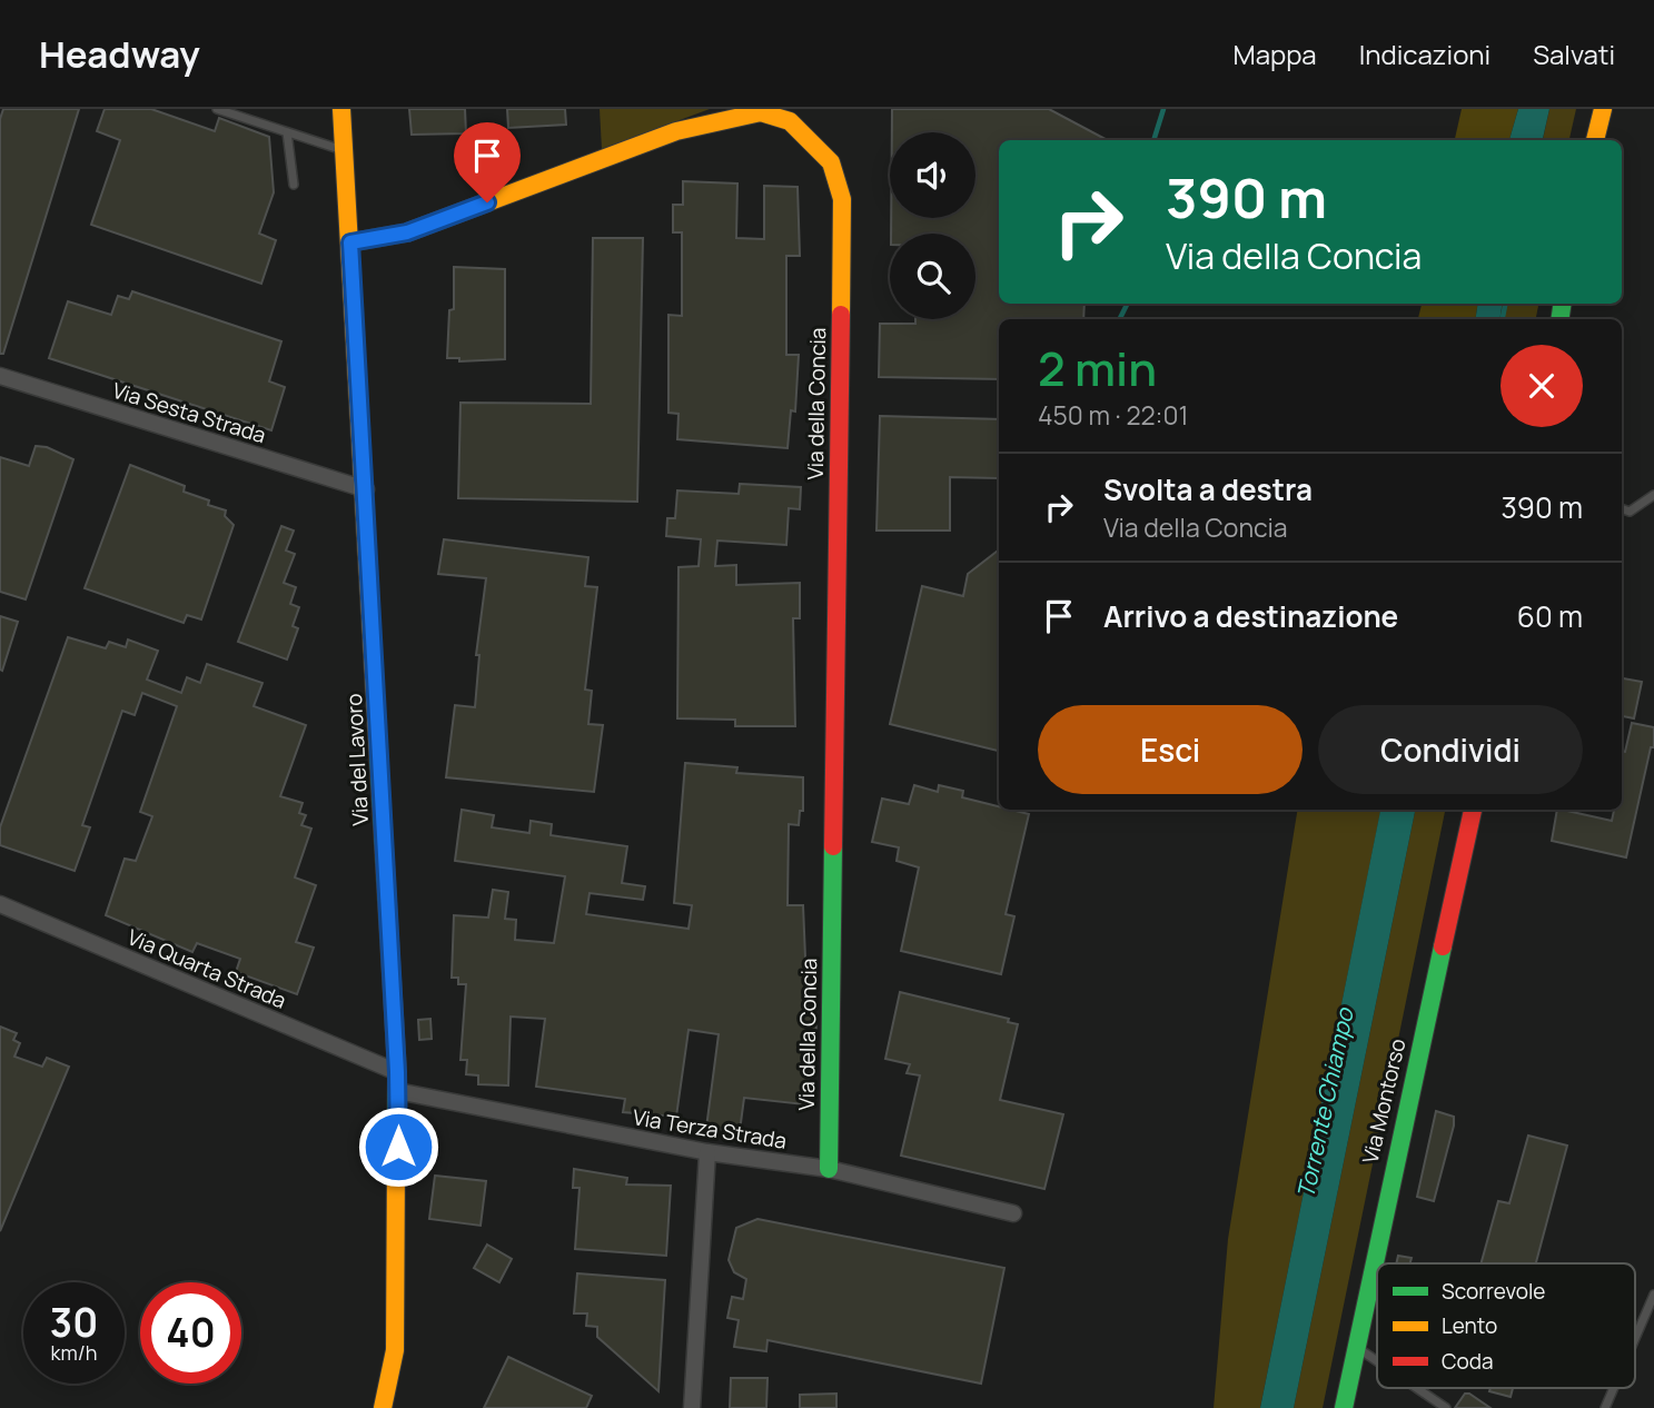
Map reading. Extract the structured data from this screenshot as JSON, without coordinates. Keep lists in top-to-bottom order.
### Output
{
  "streets": {
    "street": [
      "Via della Concia",
      "Via Sesta Strada",
      "Via del Lavoro",
      "Via Quarta Strada",
      "Via Montorso",
      "Via Terza Strada"
    ]
  },
  "crossings": [
    ["Via della Concia", "Via del Lavoro"],
    ["Via della Concia", "Via Terza Strada"],
    ["Via Sesta Strada", "Via del Lavoro"],
    ["Via del Lavoro", "Via Quarta Strada"],
    ["Via del Lavoro", "Via Terza Strada"]
  ],
  "water": ["Torrente Chiampo"],
  "legend": ["Scorrevole", "Lento", "Coda"],
  "page": {
    "header": "Headway",
    "nav": ["Mappa", "Indicazioni", "Salvati"],
    "turn": ["390 m", "Via della Concia"],
    "heading": ["2 min", "450 m · 22:01"],
    "list": [
      {
        "name": "Svolta a destra",
        "note": "Via della Concia",
        "value": "390 m"
      },
      {
        "name": "Arrivo a destinazione",
        "value": "60 m"
      }
    ],
    "buttons": ["Esci", "Condividi"],
    "speed": "30 km/h",
    "limit": "40"
  }
}
